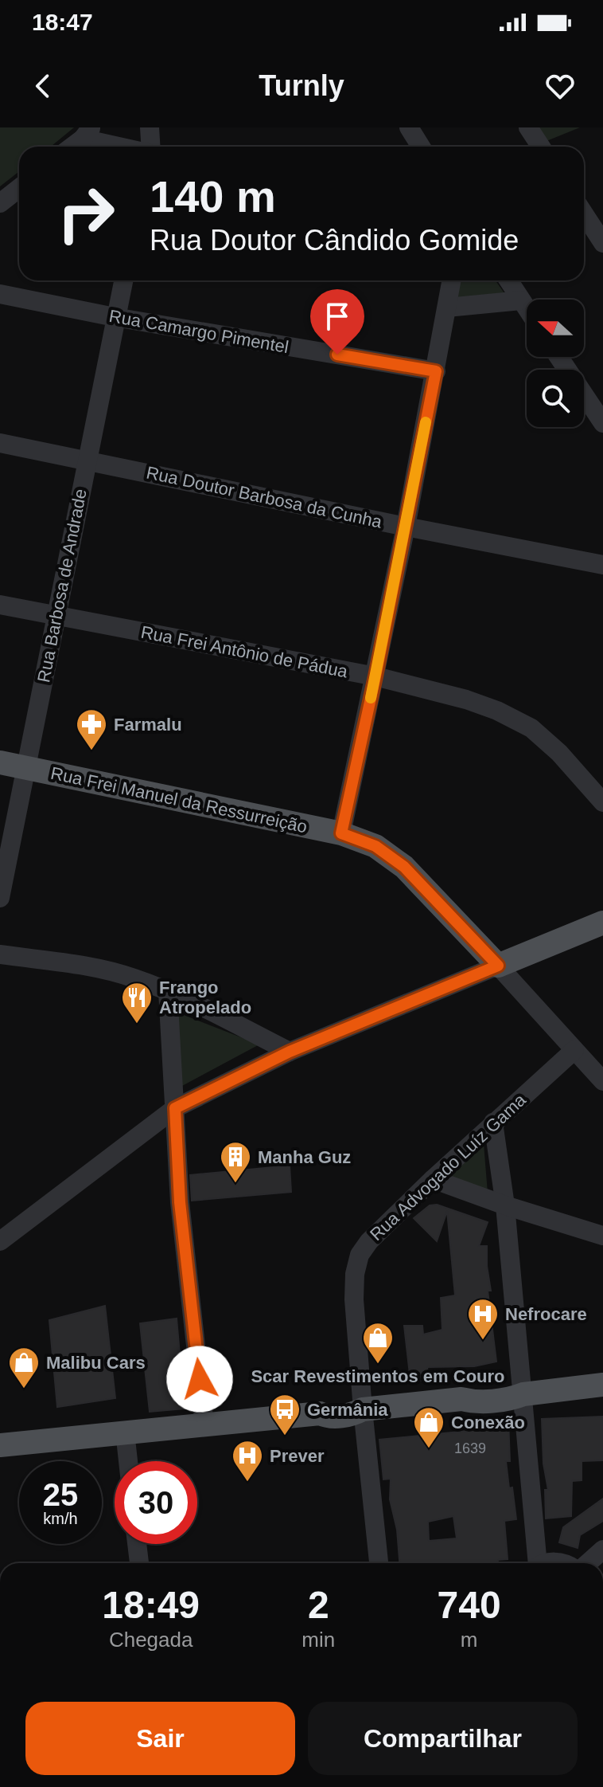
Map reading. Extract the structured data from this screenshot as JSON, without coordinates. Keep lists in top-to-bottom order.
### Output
{
  "streets": {
    "main road": ["Rua Frei Manuel da Ressurreição"],
    "street": [
      "Rua Camargo Pimentel",
      "Rua Doutor Barbosa da Cunha",
      "Rua Barbosa de Andrade",
      "Rua Frei Antônio de Pádua",
      "Rua Advogado Luíz Gama"
    ]
  },
  "crossings": [
    ["Rua Camargo Pimentel", "Rua Barbosa de Andrade"],
    ["Rua Doutor Barbosa da Cunha", "Rua Barbosa de Andrade"],
    ["Rua Barbosa de Andrade", "Rua Frei Antônio de Pádua"],
    ["Rua Barbosa de Andrade", "Rua Frei Manuel da Ressurreição"]
  ],
  "places": {
    "pharmacy": ["Farmalu"],
    "restaurant": ["Frango Atropelado"],
    "building": ["Manha Guz"],
    "hospital": ["Nefrocare", "Prever"],
    "shop": ["Scar Revestimentos em Couro", "Malibu Cars", "Conexão"],
    "bus stop": ["Germânia"]
  },
  "house_numbers": ["1639"],
  "north": "left",
  "page": {
    "status": "18:47",
    "header": "Turnly",
    "turn": ["140 m", "Rua Doutor Cândido Gomide"],
    "speed": "25 km/h",
    "limit": "30",
    "eta": [
      "18:49",
      "Chegada",
      "2",
      "min",
      "740",
      "m"
    ],
    "buttons": ["Sair", "Compartilhar"]
  }
}
